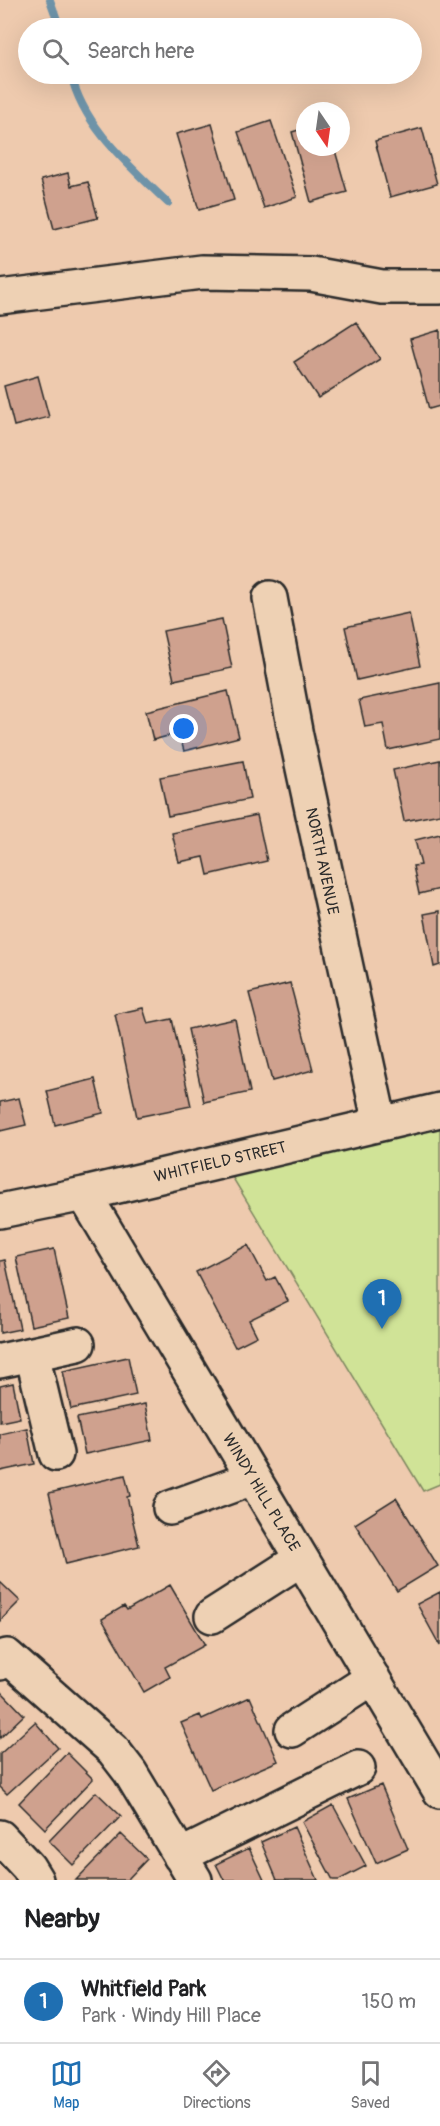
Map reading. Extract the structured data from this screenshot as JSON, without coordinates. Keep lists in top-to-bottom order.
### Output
{
  "streets": {
    "street": ["NORTH AVENUE", "WHITFIELD STREET", "WINDY HILL PLACE"]
  },
  "crossings": [
    ["NORTH AVENUE", "WHITFIELD STREET"],
    ["WHITFIELD STREET", "WINDY HILL PLACE"]
  ],
  "north": "bottom",
  "page": {
    "search": "Search here",
    "pins": "1",
    "heading": "Nearby",
    "list": [
      {
        "mark": "1",
        "name": "Whitfield Park",
        "note": "Park · Windy Hill Place",
        "value": "150 m"
      }
    ],
    "nav": ["Map", "Directions", "Saved"]
  }
}
